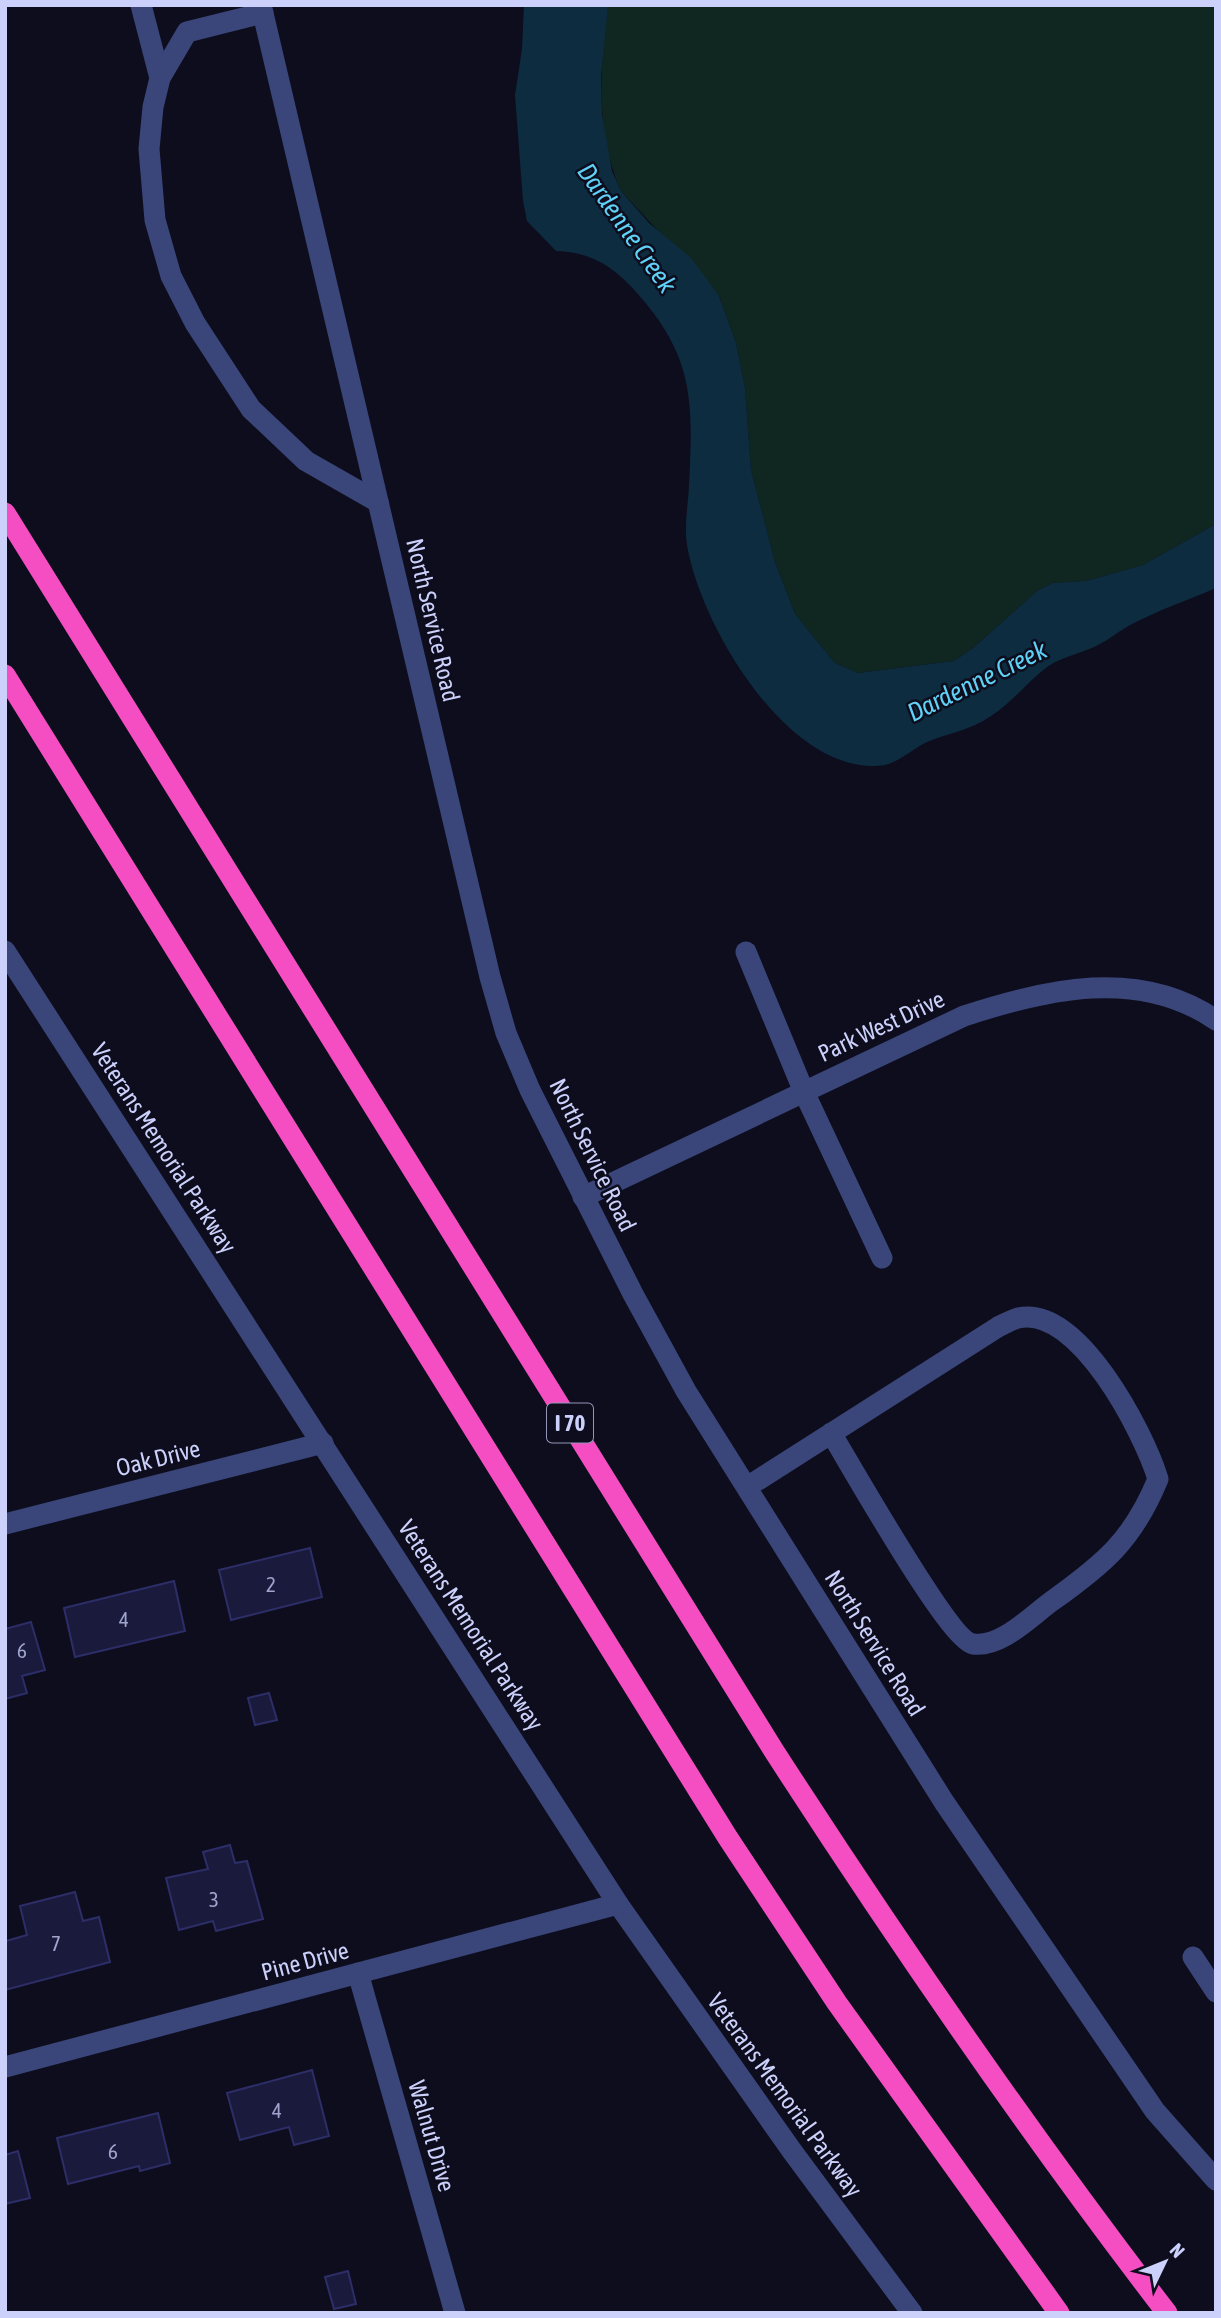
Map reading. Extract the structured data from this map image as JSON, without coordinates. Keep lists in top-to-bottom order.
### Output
{
  "streets": {
    "highway": ["I 70"],
    "street": [
      "North Service Road",
      "Park West Drive",
      "Veterans Memorial Parkway",
      "Oak Drive",
      "Pine Drive",
      "Walnut Drive"
    ]
  },
  "crossings": [
    ["North Service Road", "Park West Drive"],
    ["Veterans Memorial Parkway", "Oak Drive"],
    ["Veterans Memorial Parkway", "Pine Drive"],
    ["Pine Drive", "Walnut Drive"]
  ],
  "water": ["Dardenne Creek"],
  "house_numbers": [
    "2",
    "4",
    "6",
    "3",
    "7",
    "4",
    "6"
  ],
  "north": "top right"
}
